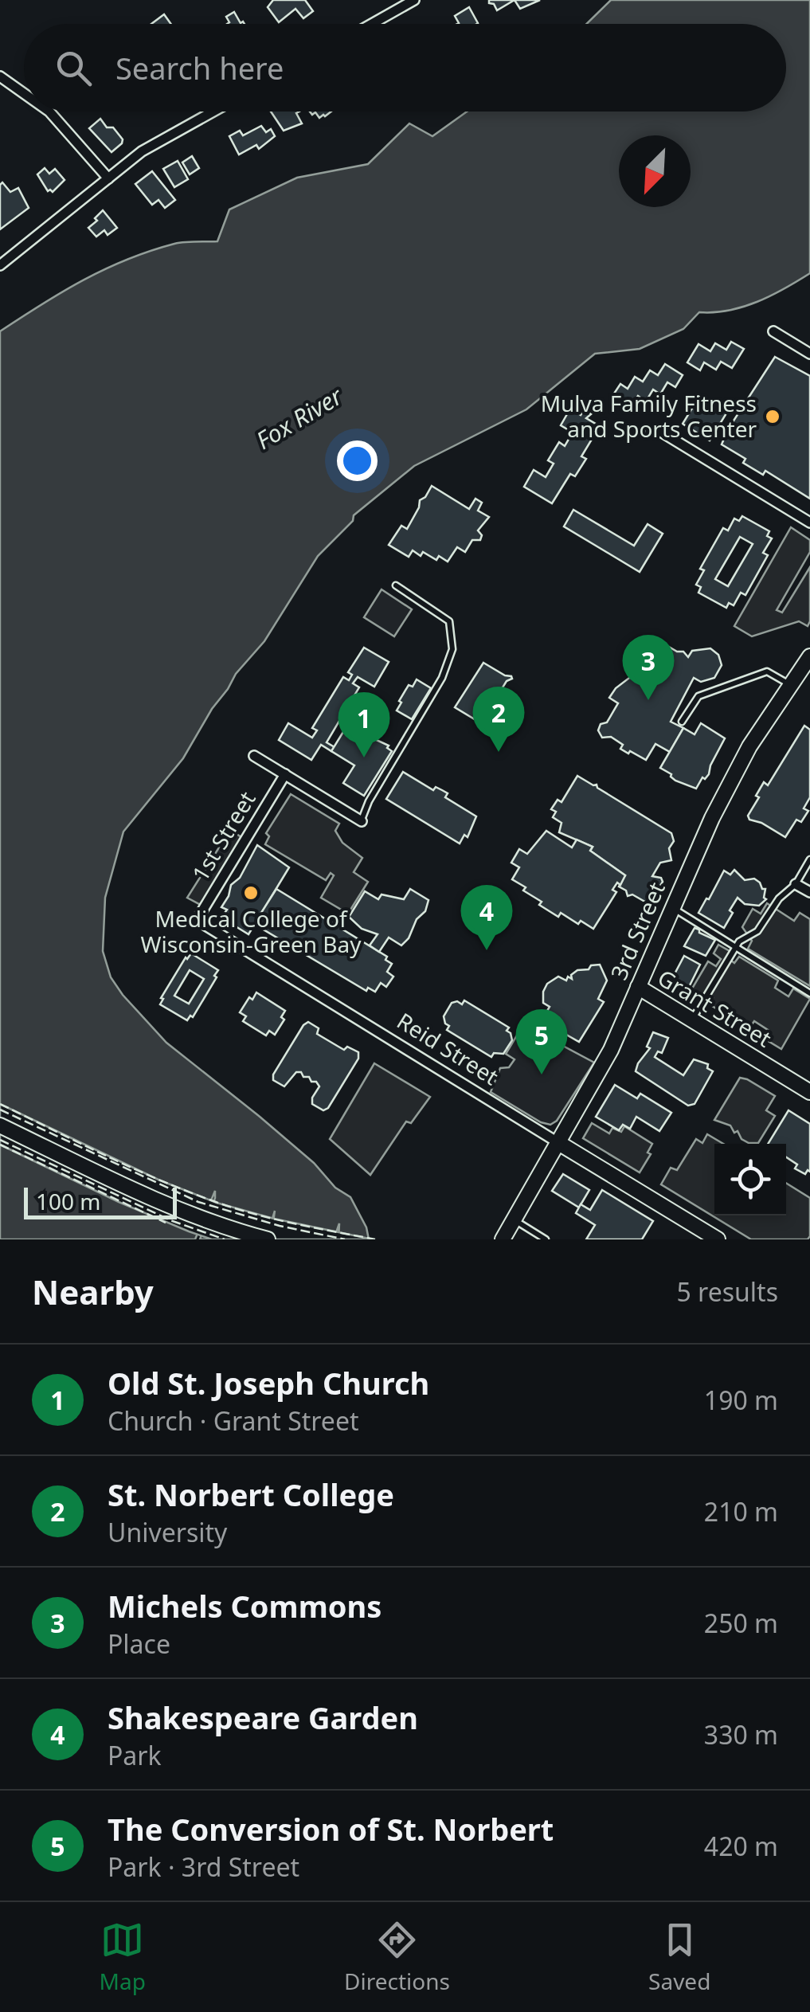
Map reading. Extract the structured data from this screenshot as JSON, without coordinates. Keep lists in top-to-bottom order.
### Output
{
  "streets": {
    "main road": ["3rd Street", "Grant Street", "Reid Street"],
    "street": ["1st Street"]
  },
  "crossings": [
    ["1st Street", "Reid Street"],
    ["3rd Street", "Grant Street"],
    ["3rd Street", "Reid Street"]
  ],
  "water": ["Fox River"],
  "places": ["Mulva Family Fitness and Sports Center", "Medical College of Wisconsin-Green Bay"],
  "scale_bar": "100 m",
  "north": "bottom left",
  "page": {
    "search": "Search here",
    "pins": [
      "3",
      "2",
      "1",
      "4",
      "5"
    ],
    "scale": "100 m",
    "heading": ["Nearby", "5 results"],
    "list": [
      {
        "mark": "1",
        "name": "Old St. Joseph Church",
        "note": "Church · Grant Street",
        "value": "190 m"
      },
      {
        "mark": "2",
        "name": "St. Norbert College",
        "note": "University",
        "value": "210 m"
      },
      {
        "mark": "3",
        "name": "Michels Commons",
        "note": "Place",
        "value": "250 m"
      },
      {
        "mark": "4",
        "name": "Shakespeare Garden",
        "note": "Park",
        "value": "330 m"
      },
      {
        "mark": "5",
        "name": "The Conversion of St. Norbert",
        "note": "Park · 3rd Street",
        "value": "420 m"
      }
    ],
    "nav": ["Map", "Directions", "Saved"]
  }
}
